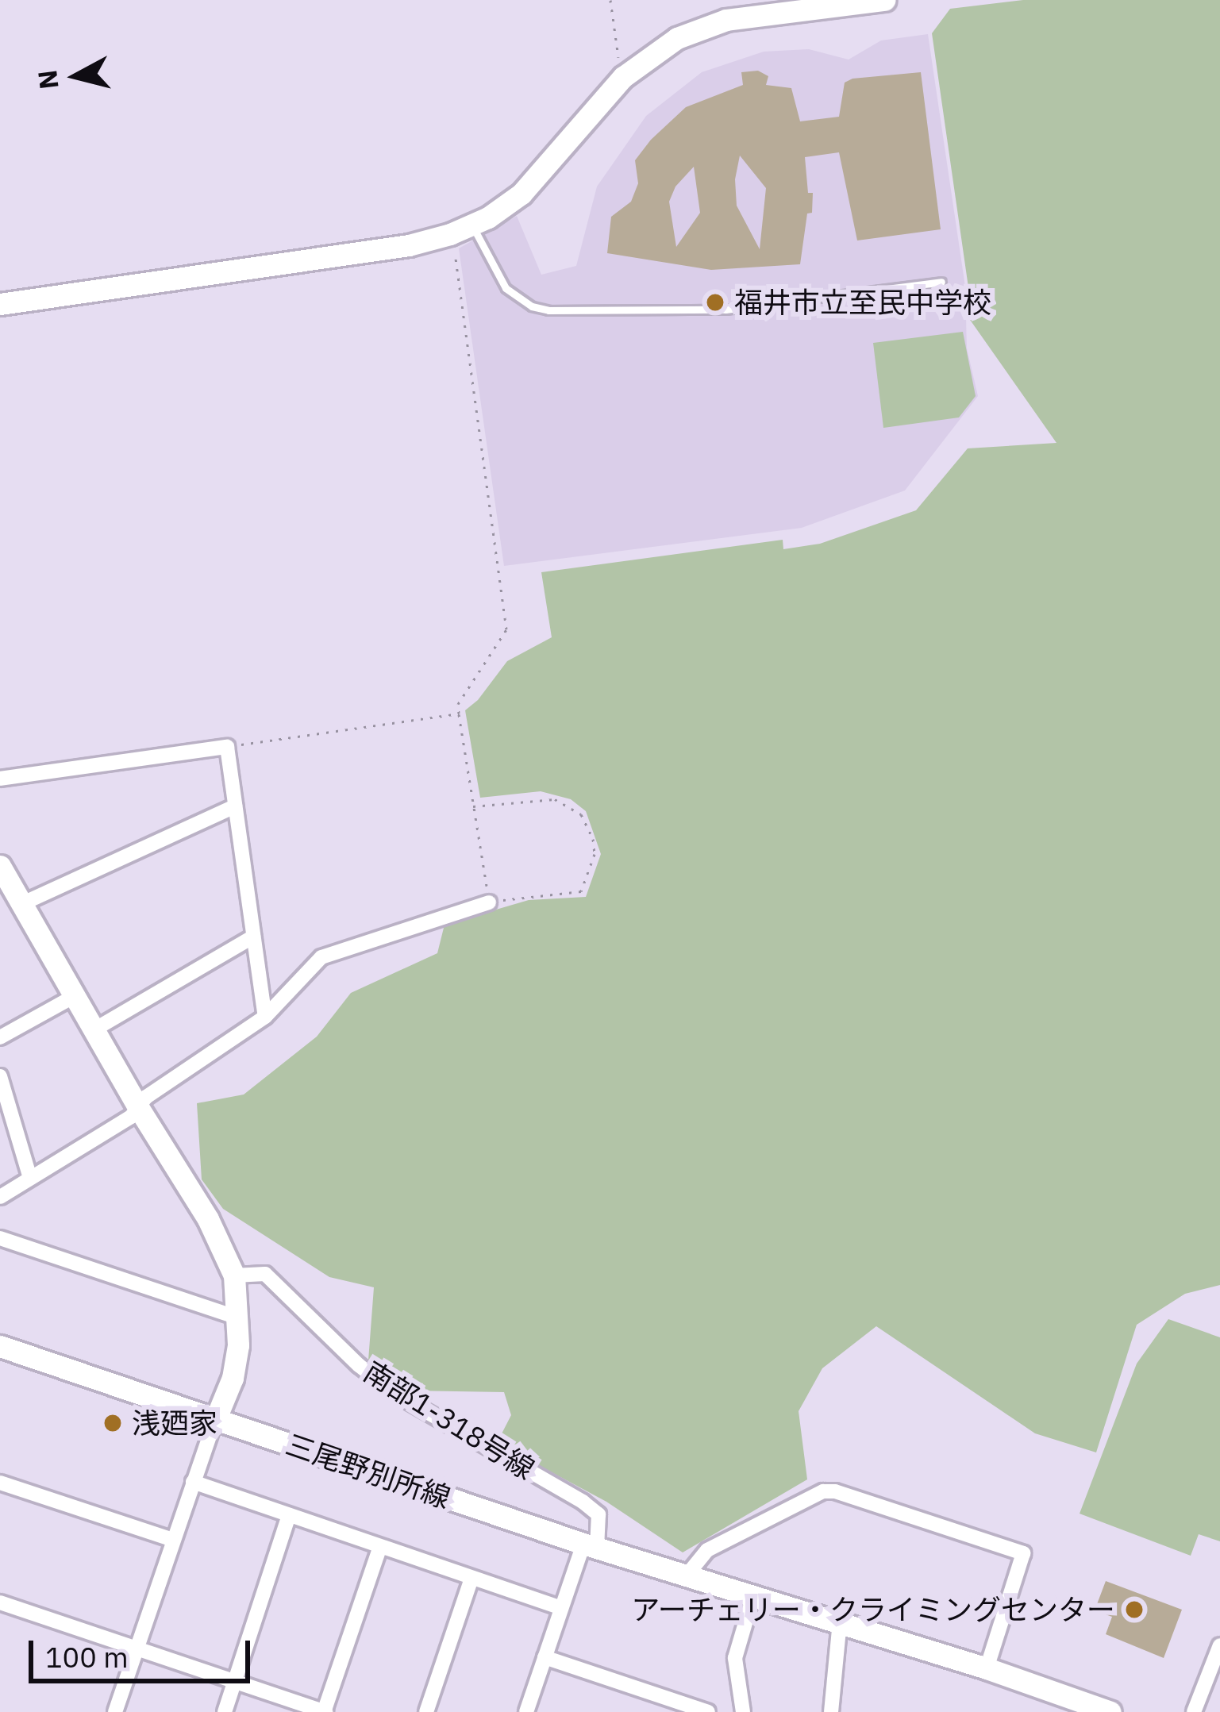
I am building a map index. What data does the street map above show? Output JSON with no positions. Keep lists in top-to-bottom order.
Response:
{
  "streets": {
    "main road": ["三尾野別所線"],
    "street": ["南部1-318号線"]
  },
  "crossings": [
    ["南部1-318号線", "三尾野別所線"]
  ],
  "places": ["福井市立至民中学校", "浅廼家", "アーチェリー・クライミングセンター"],
  "scale_bar": "100 m",
  "north": "left"
}
